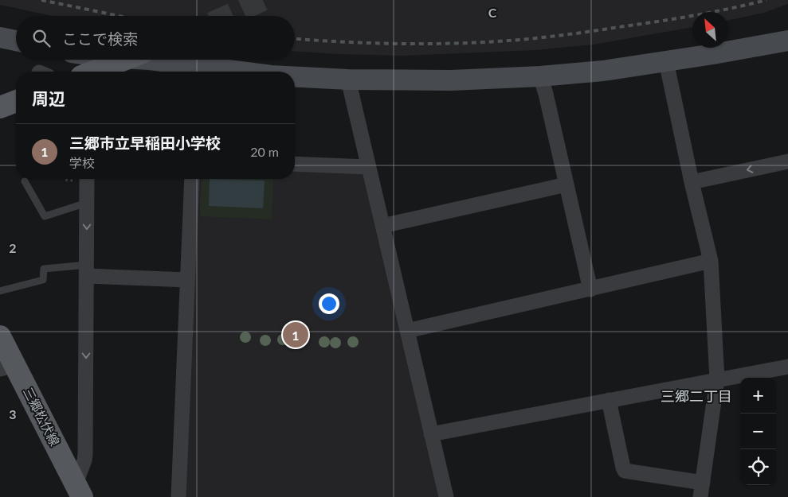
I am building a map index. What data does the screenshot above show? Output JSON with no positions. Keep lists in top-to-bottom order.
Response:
{
  "streets": {
    "main road": ["三郷松伏線"]
  },
  "districts": ["三郷二丁目"],
  "north": "top left",
  "page": {
    "search": "ここで検索",
    "heading": "周辺",
    "list": [
      {
        "mark": "1",
        "name": "三郷市立早稲田小学校",
        "note": "学校",
        "value": "20 m"
      }
    ],
    "pins": "1",
    "map_buttons": ["+", "−"]
  },
  "grid": {
    "columns": ["C"],
    "rows": ["2", "3"]
  }
}
